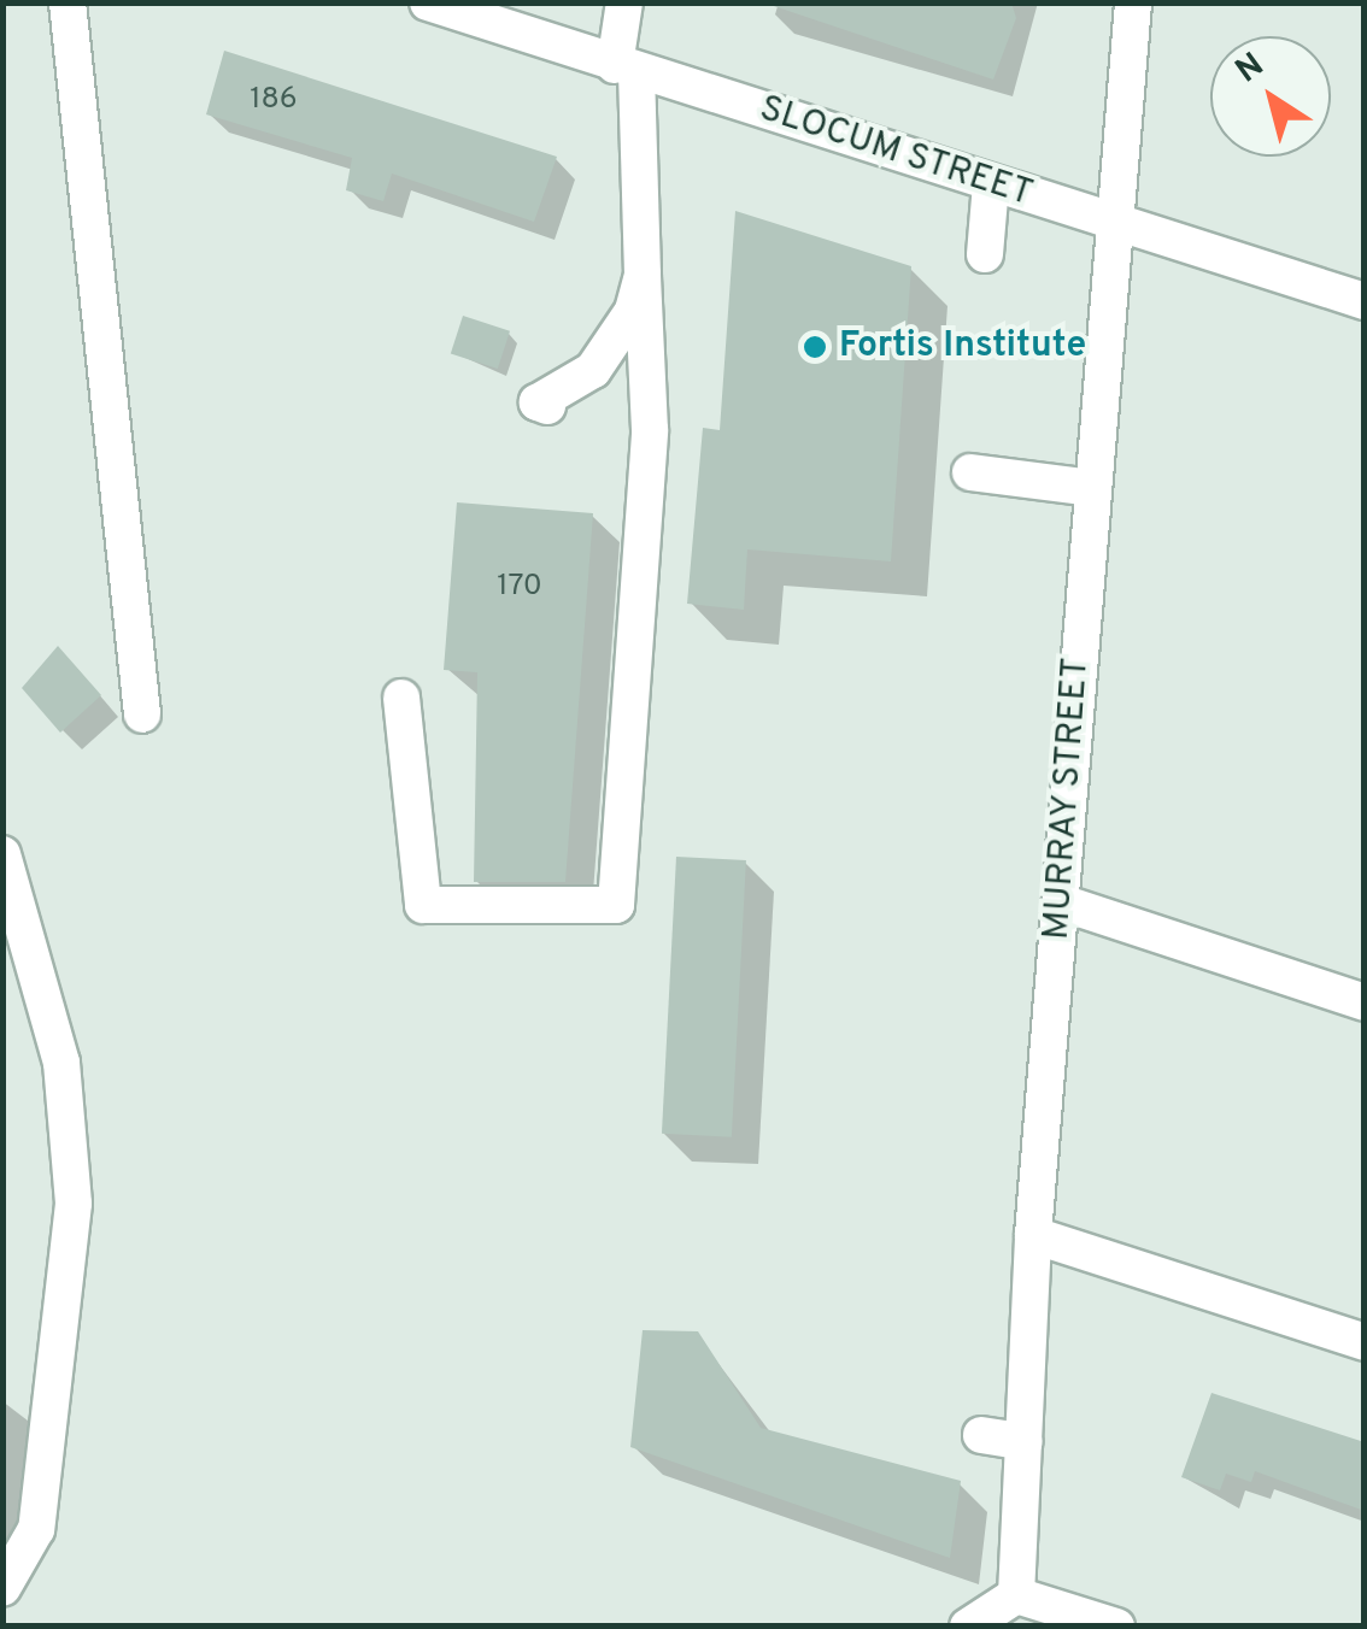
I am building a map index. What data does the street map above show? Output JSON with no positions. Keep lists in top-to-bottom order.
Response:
{
  "streets": {
    "street": ["SLOCUM STREET", "MURRAY STREET"]
  },
  "crossings": [
    ["SLOCUM STREET", "MURRAY STREET"]
  ],
  "places": ["Fortis Institute"],
  "house_numbers": ["186", "170"],
  "north": "top left"
}
